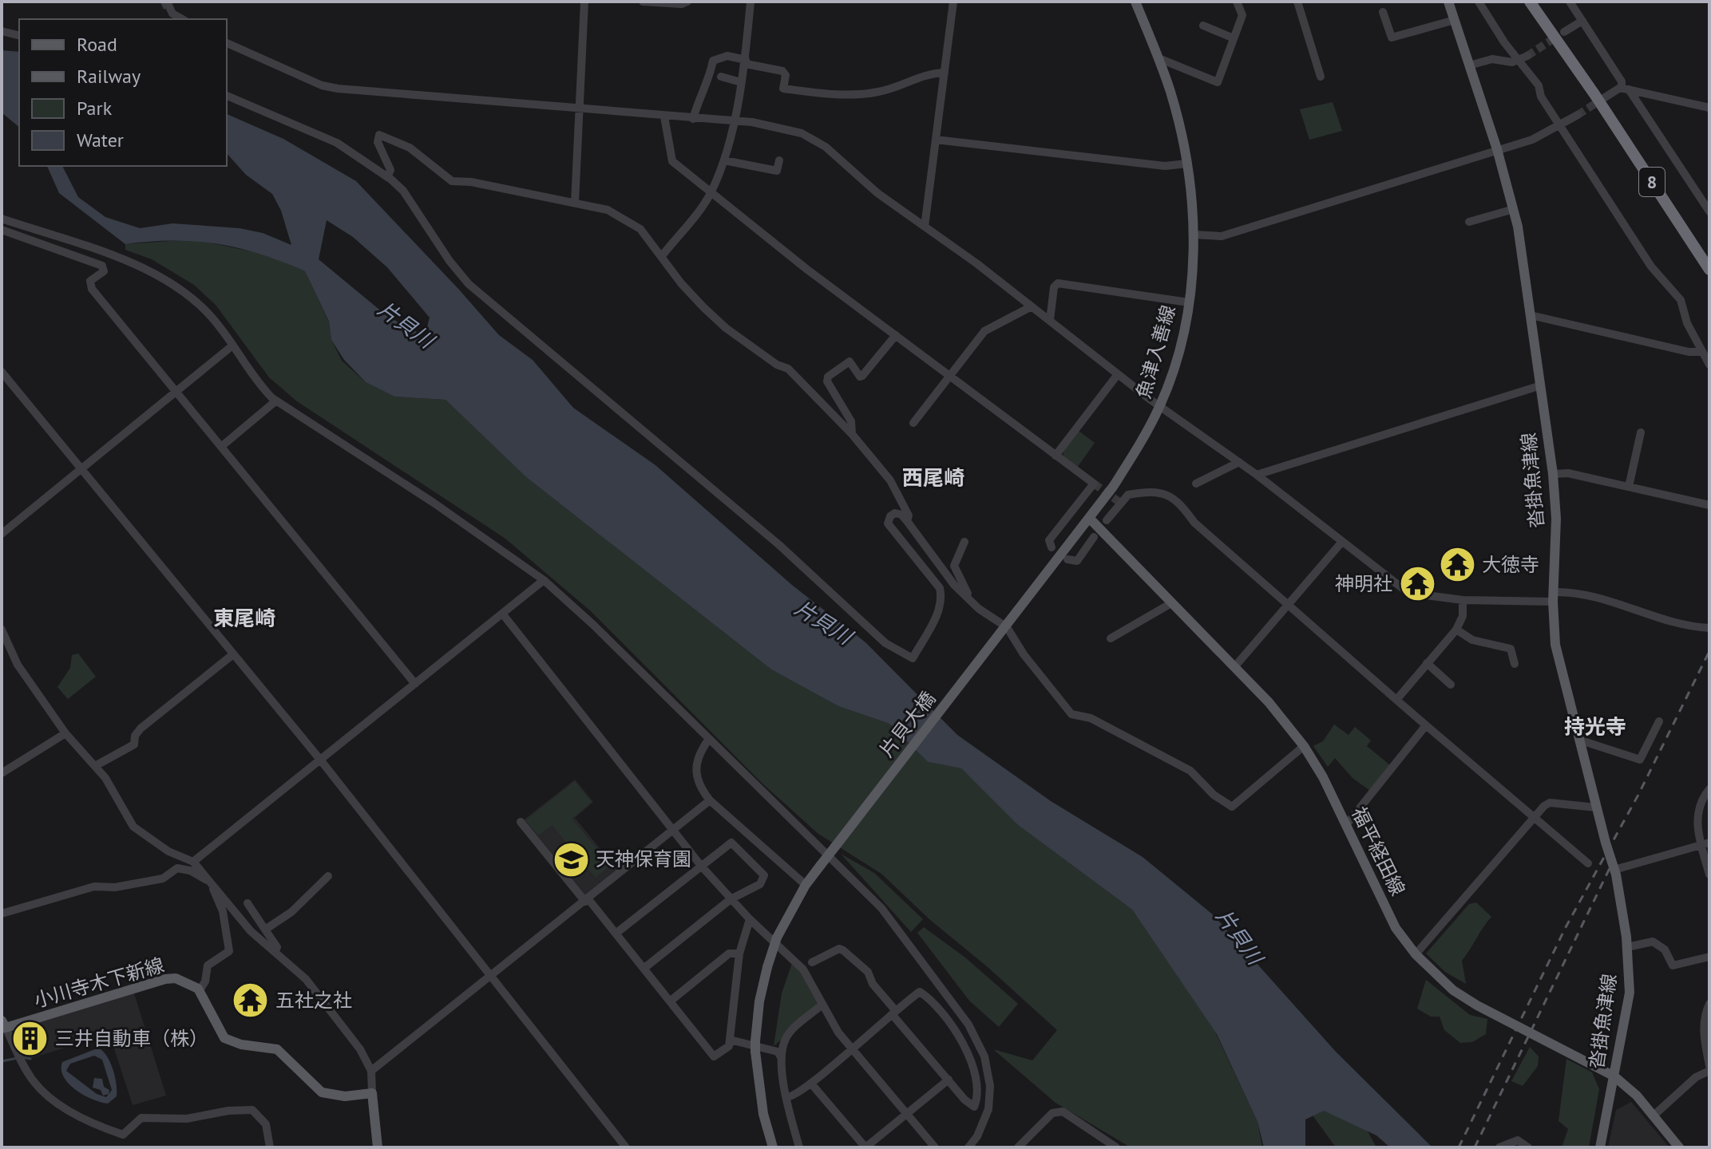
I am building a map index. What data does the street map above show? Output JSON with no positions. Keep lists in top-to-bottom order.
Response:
{
  "streets": {
    "highway": ["8"],
    "main road": [
      "魚津入善線",
      "沓掛魚津線",
      "片貝大橋",
      "福平経田線",
      "小川寺木下新線"
    ]
  },
  "crossings": [
    ["魚津入善線", "片貝大橋"],
    ["魚津入善線", "福平経田線"],
    ["沓掛魚津線", "福平経田線"]
  ],
  "districts": ["西尾崎", "東尾崎", "持光寺"],
  "water": ["片貝川"],
  "places": {
    "temple": ["大徳寺", "神明社", "五社之社"],
    "school or university": ["天神保育園"],
    "building": ["三井自動車（株）"]
  },
  "legend": [
    "Road",
    "Railway",
    "Park",
    "Water"
  ]
}
